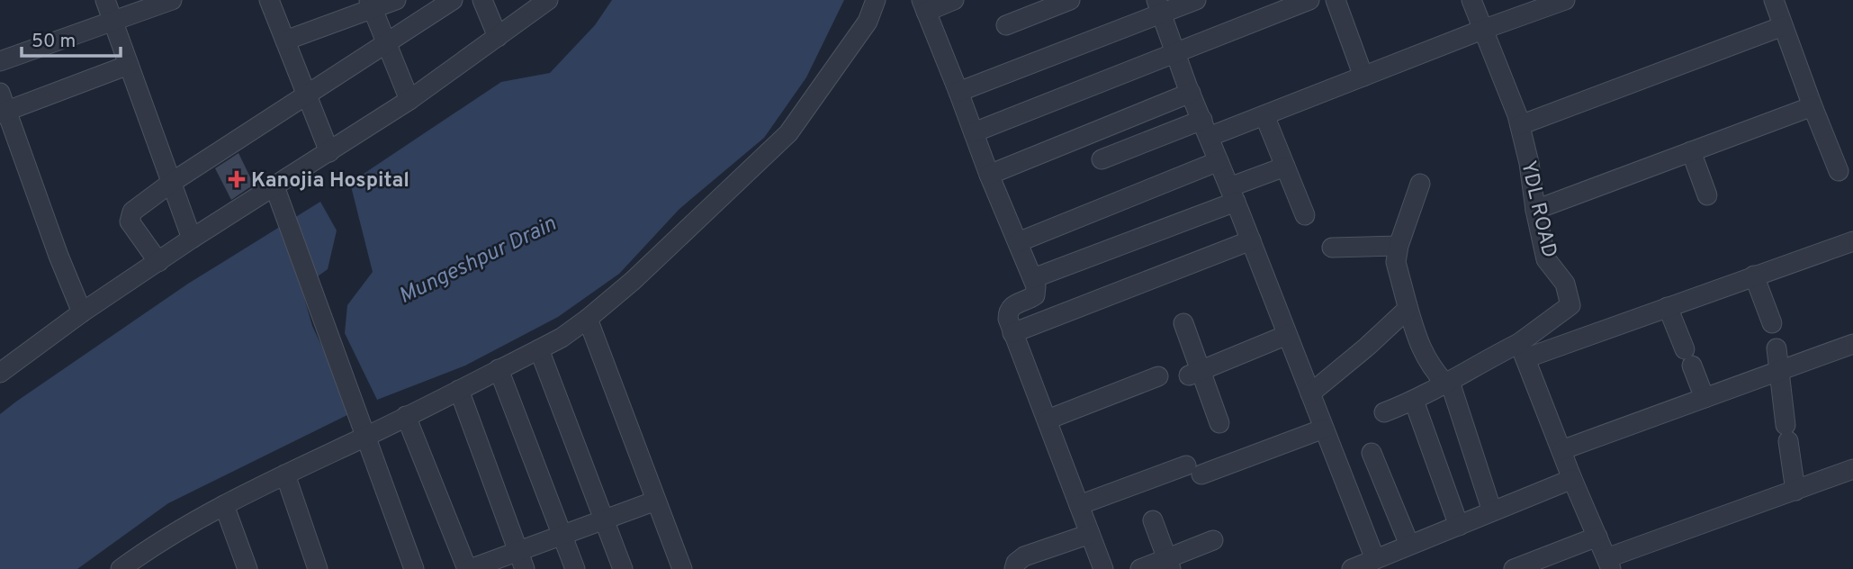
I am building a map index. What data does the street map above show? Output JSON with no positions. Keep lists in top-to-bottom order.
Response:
{
  "streets": {
    "street": ["YDL ROAD"]
  },
  "water": ["Mungeshpur Drain"],
  "places": {
    "health": ["Kanojia Hospital"]
  },
  "scale_bar": "50 m"
}
